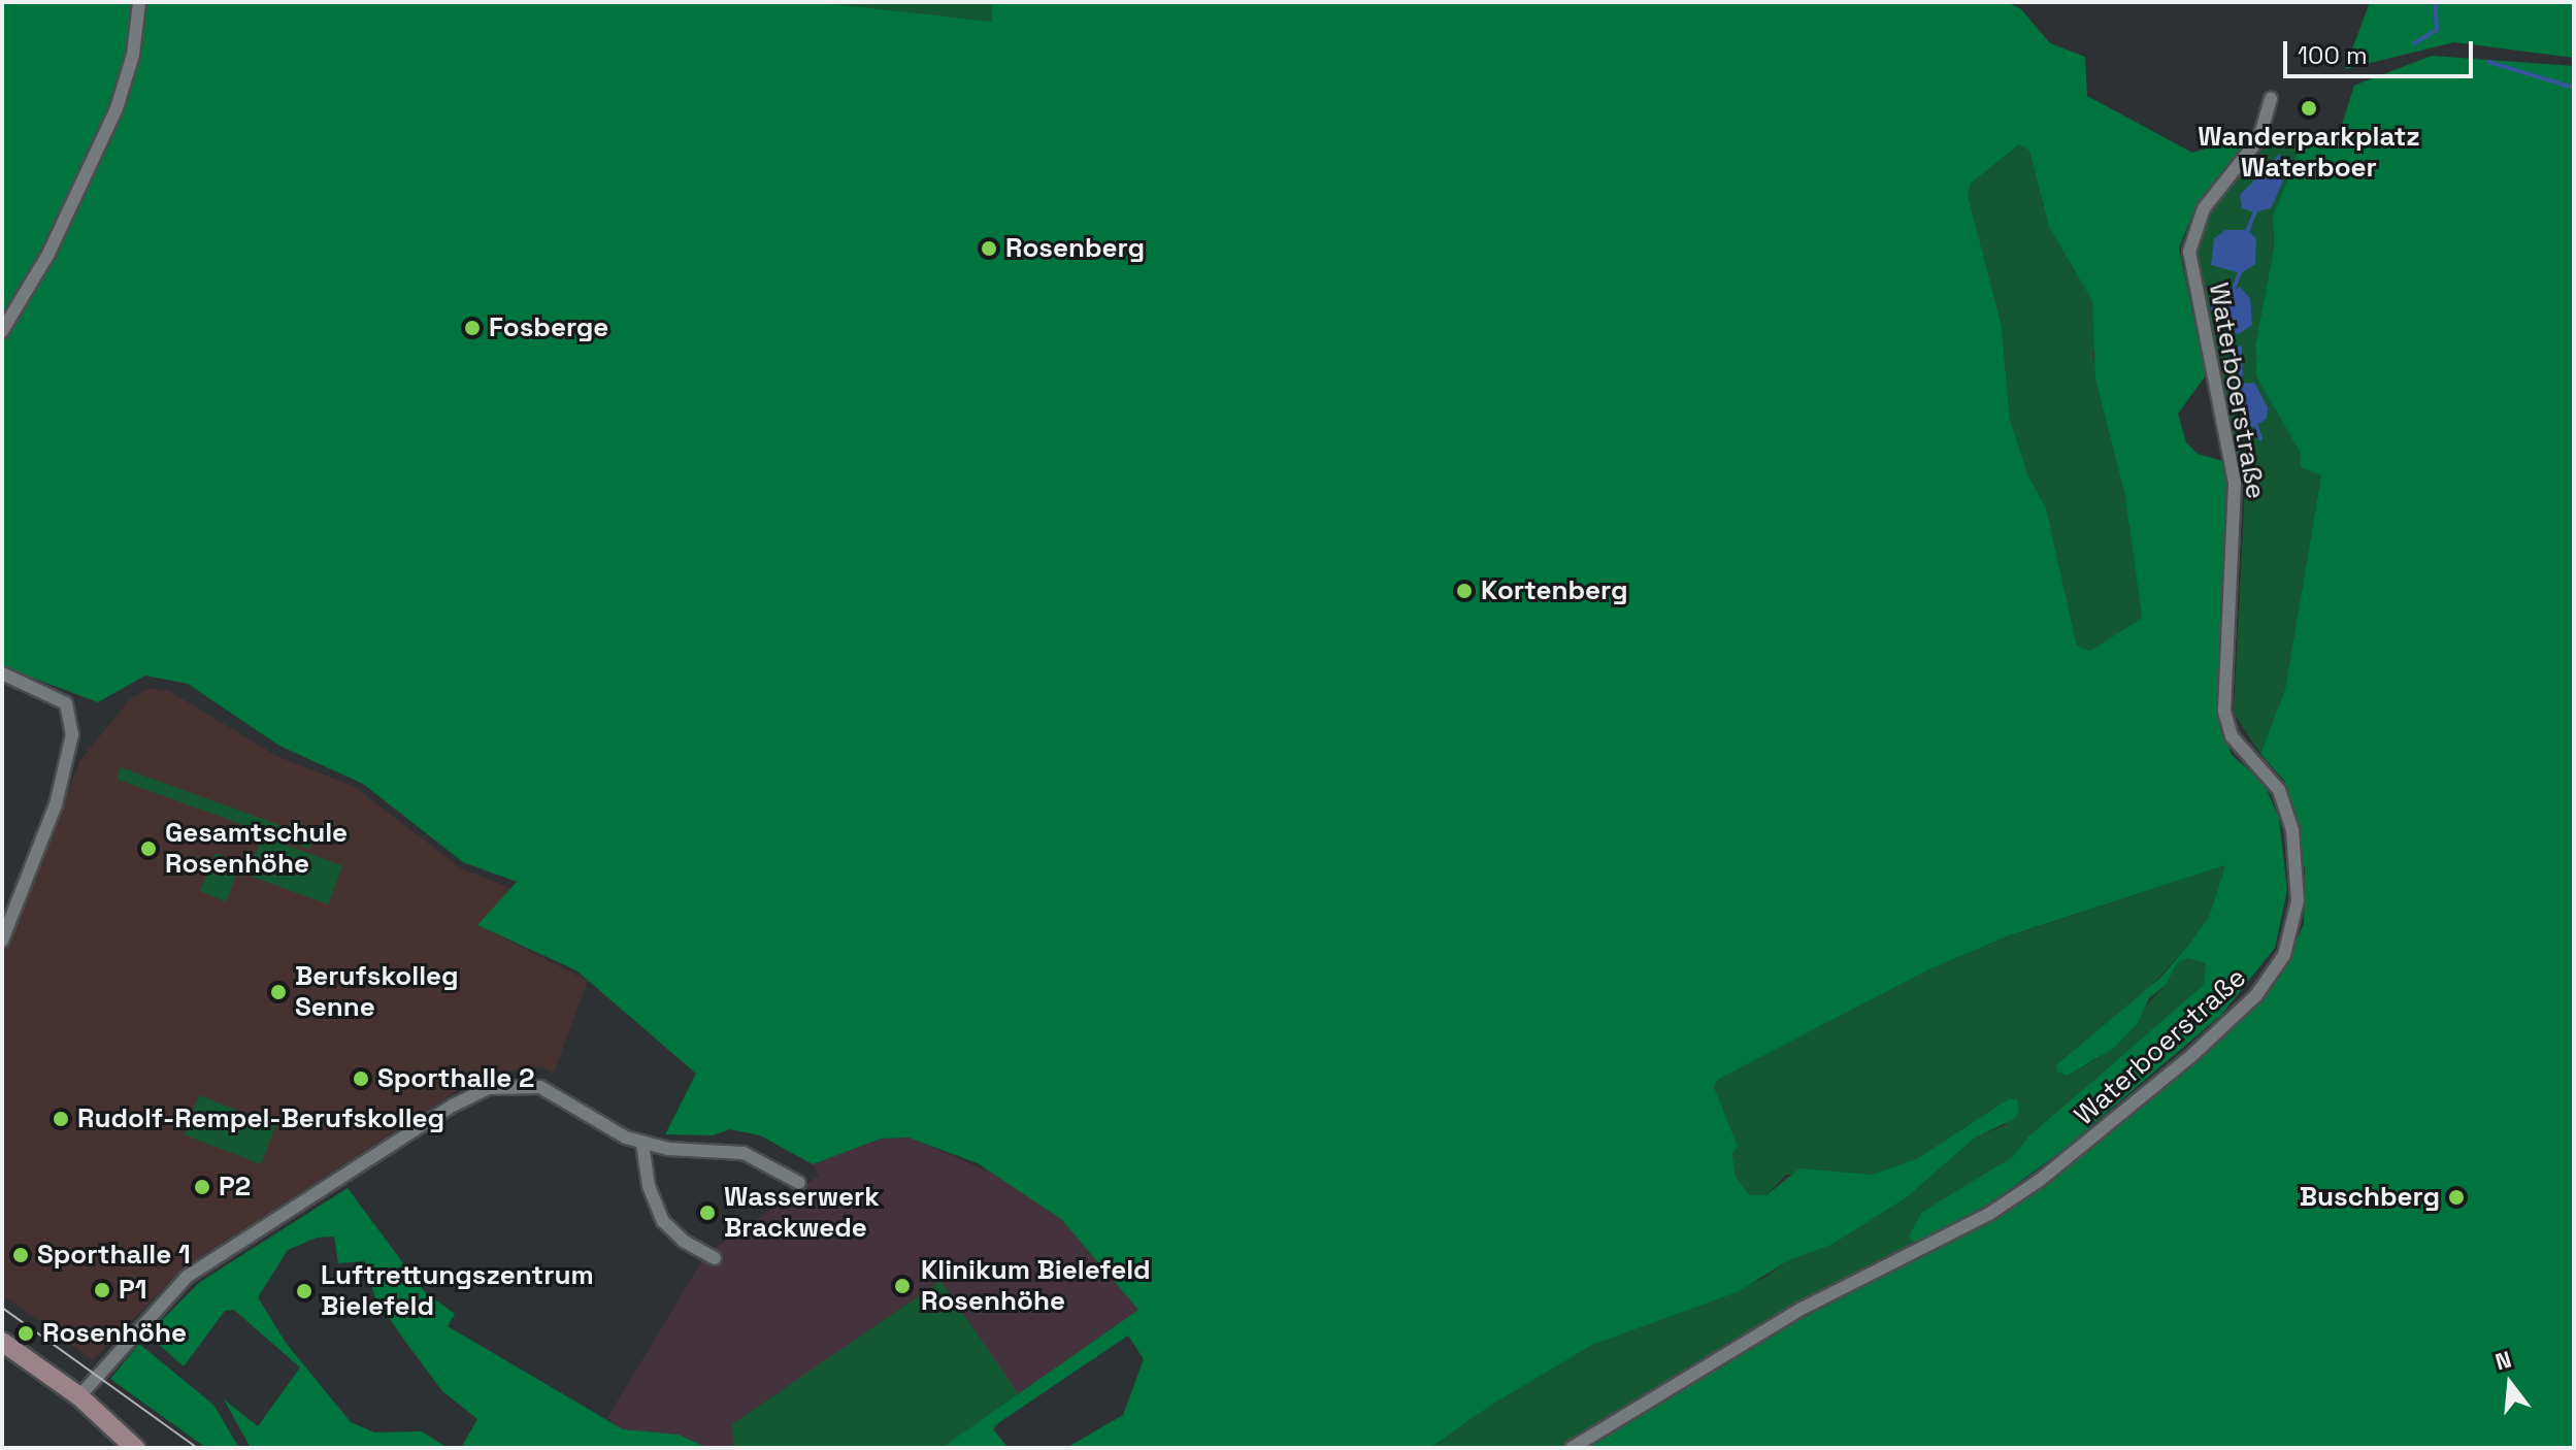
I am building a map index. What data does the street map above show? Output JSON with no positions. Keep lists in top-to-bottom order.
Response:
{
  "streets": {
    "street": ["Waterboerstraße"]
  },
  "places": [
    "Wanderparkplatz Waterboer",
    "Rosenberg",
    "Fosberge",
    "Kortenberg",
    "Gesamtschule Rosenhöhe",
    "Berufskolleg Senne",
    "Sporthalle 2",
    "Rudolf-Rempel-Berufskolleg",
    "P2",
    "Buschberg",
    "Wasserwerk Brackwede",
    "Sporthalle 1",
    "Klinikum Bielefeld Rosenhöhe",
    "P1",
    "Luftrettungszentrum Bielefeld",
    "Rosenhöhe"
  ],
  "scale_bar": "100 m",
  "north": "top"
}
